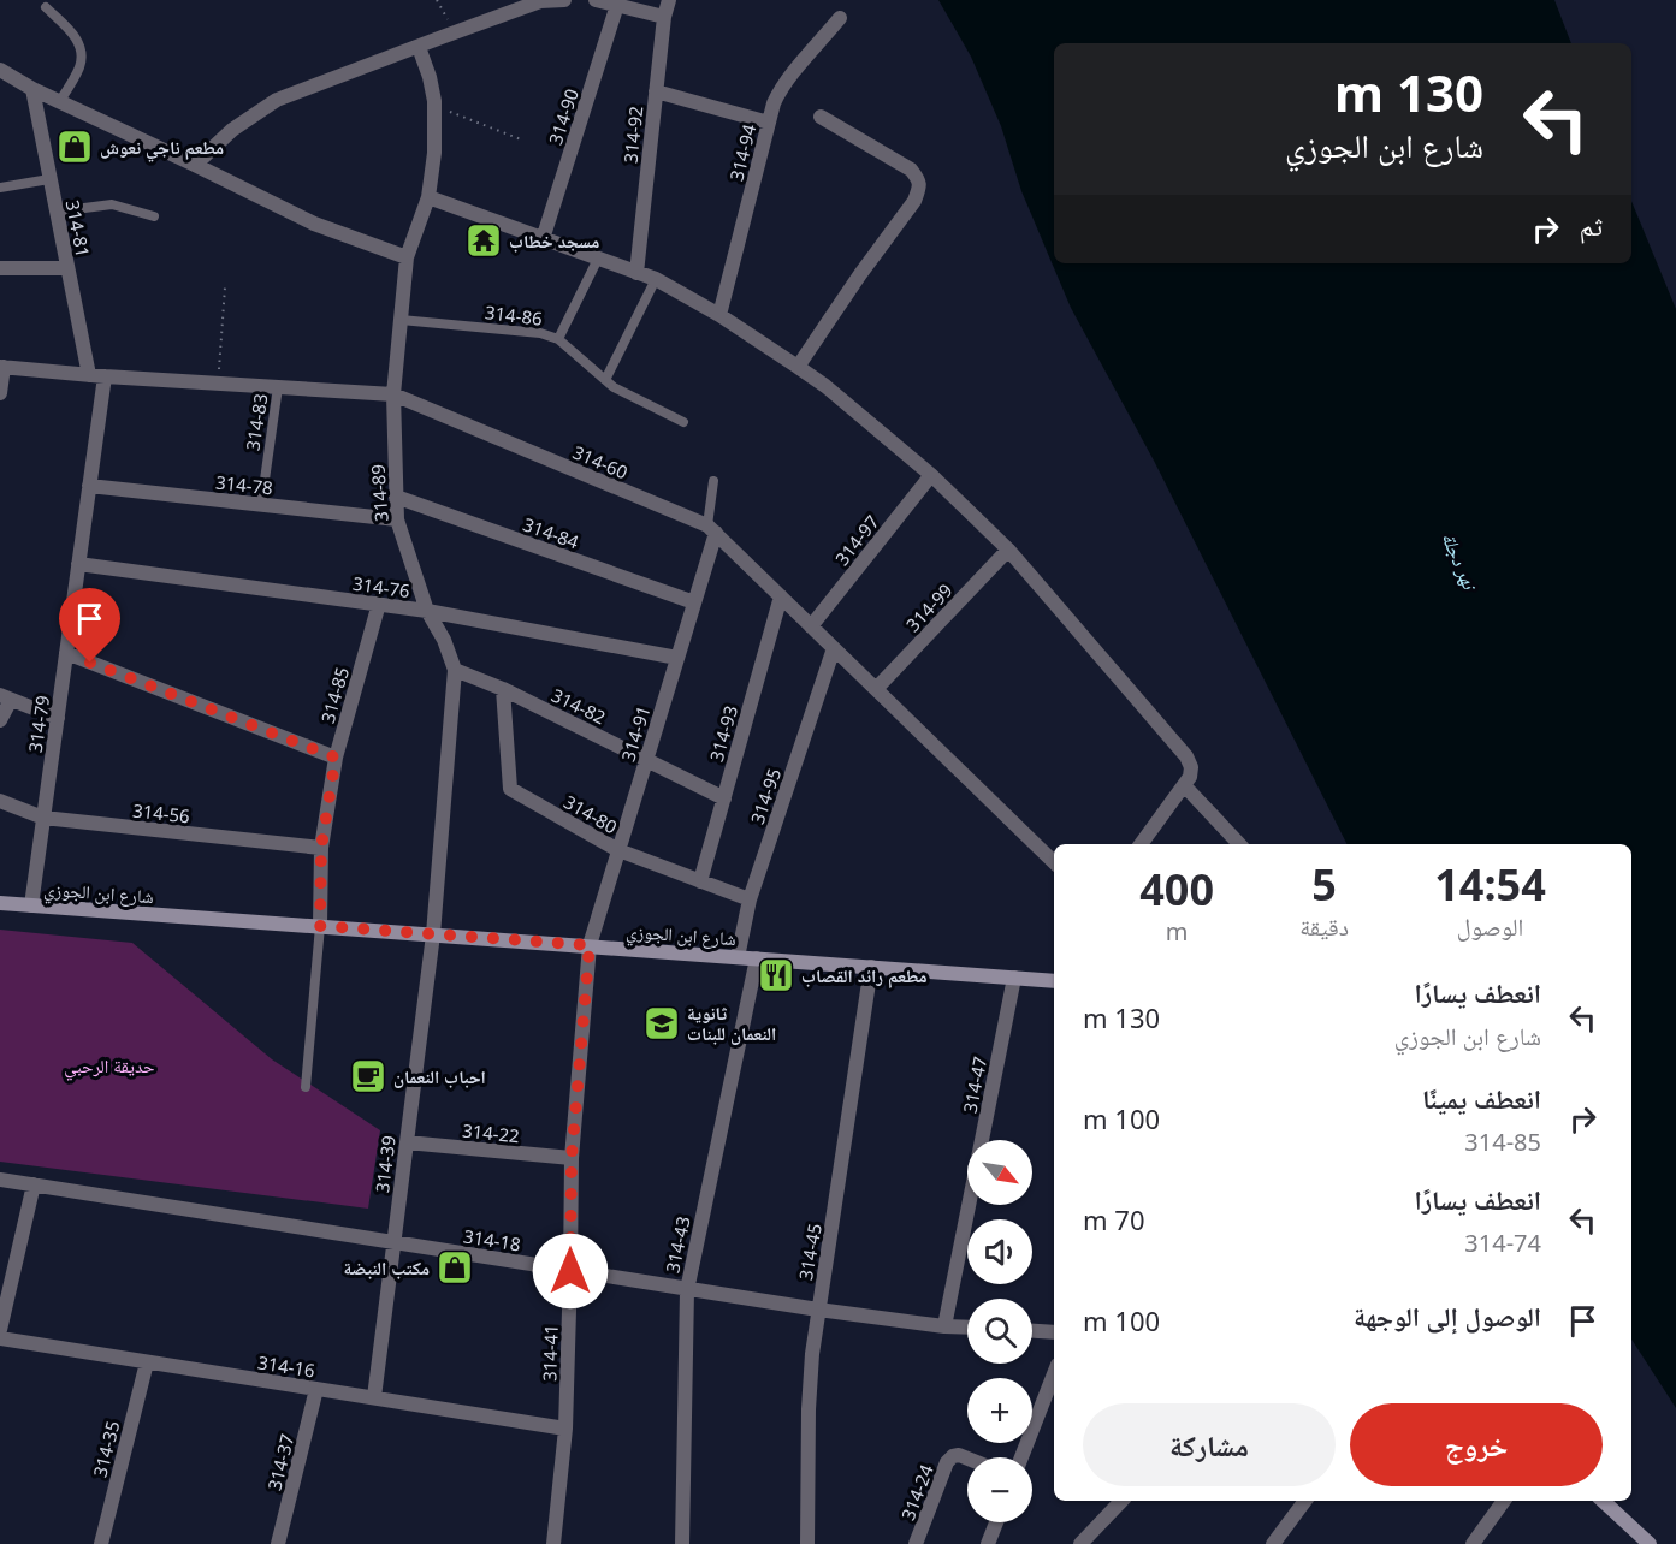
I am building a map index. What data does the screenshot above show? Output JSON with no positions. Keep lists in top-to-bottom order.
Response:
{
  "streets": {
    "street": [
      "314-90",
      "314-92",
      "314-94",
      "314-81",
      "314-60",
      "314-78",
      "314-89",
      "314-84",
      "314-97",
      "314-76",
      "314-99",
      "314-85",
      "314-82",
      "314-79",
      "314-91",
      "314-93",
      "314-95",
      "314-56",
      "314-80",
      "شارع ابن الجوزي",
      "314-47",
      "314-22",
      "314-39",
      "314-18",
      "314-43",
      "314-45",
      "314-41",
      "314-16",
      "314-35",
      "314-37",
      "314-24"
    ],
    "lane": ["314-86", "314-83"]
  },
  "crossings": [
    ["314-81", "314-60"],
    ["314-81", "314-79"],
    ["314-86", "314-89"],
    ["314-83", "314-60"],
    ["314-83", "314-78"],
    ["314-60", "314-89"],
    ["314-60", "314-97"],
    ["314-60", "314-99"],
    ["314-60", "314-79"],
    ["314-60", "314-91"],
    ["314-60", "314-93"],
    ["314-60", "314-95"],
    ["314-78", "314-89"],
    ["314-78", "314-79"],
    ["314-89", "314-84"],
    ["314-89", "314-76"],
    ["314-89", "314-82"],
    ["314-89", "شارع ابن الجوزي"],
    ["314-89", "314-39"],
    ["314-84", "314-91"],
    ["314-76", "314-85"],
    ["314-76", "314-79"],
    ["314-76", "314-91"],
    ["314-85", "314-56"],
    ["314-85", "شارع ابن الجوزي"],
    ["314-82", "314-91"],
    ["314-82", "314-93"],
    ["314-82", "314-80"],
    ["314-79", "314-56"],
    ["314-79", "شارع ابن الجوزي"],
    ["314-91", "314-80"],
    ["314-91", "شارع ابن الجوزي"],
    ["314-91", "314-41"],
    ["314-93", "314-80"],
    ["314-95", "314-80"],
    ["314-95", "شارع ابن الجوزي"],
    ["شارع ابن الجوزي", "314-47"],
    ["شارع ابن الجوزي", "314-39"],
    ["شارع ابن الجوزي", "314-43"],
    ["شارع ابن الجوزي", "314-45"],
    ["شارع ابن الجوزي", "314-41"],
    ["314-47", "314-18"],
    ["314-22", "314-39"],
    ["314-22", "314-41"],
    ["314-39", "314-18"],
    ["314-39", "314-16"],
    ["314-18", "314-43"],
    ["314-18", "314-45"],
    ["314-18", "314-41"],
    ["314-41", "314-16"],
    ["314-16", "314-35"],
    ["314-16", "314-37"]
  ],
  "water": ["نهر دجلة"],
  "parks": ["حديقة الرحبي"],
  "places": {
    "shop": ["مطعم ناجي نعوش", "مكتب النبضة"],
    "temple": ["مسجد خطاب"],
    "restaurant": ["مطعم رائد القصاب"],
    "school or university": ["ثانوية النعمان للبنات"],
    "cafe": ["احباب النعمان"]
  },
  "north": "bottom right",
  "page": {
    "turn": ["130 m", "شارع ابن الجوزي"],
    "then": "ثم",
    "eta": [
      "14:54",
      "الوصول",
      "5",
      "دقيقة",
      "400",
      "m"
    ],
    "list": [
      {
        "name": "انعطف يسارًا",
        "note": "شارع ابن الجوزي",
        "value": "130 m"
      },
      {
        "name": "انعطف يمينًا",
        "note": "314-85",
        "value": "100 m"
      },
      {
        "name": "انعطف يسارًا",
        "note": "314-74",
        "value": "70 m"
      },
      {
        "name": "الوصول إلى الوجهة",
        "value": "100 m"
      }
    ],
    "map_buttons": ["+", "−"],
    "buttons": ["خروج", "مشاركة"]
  }
}
